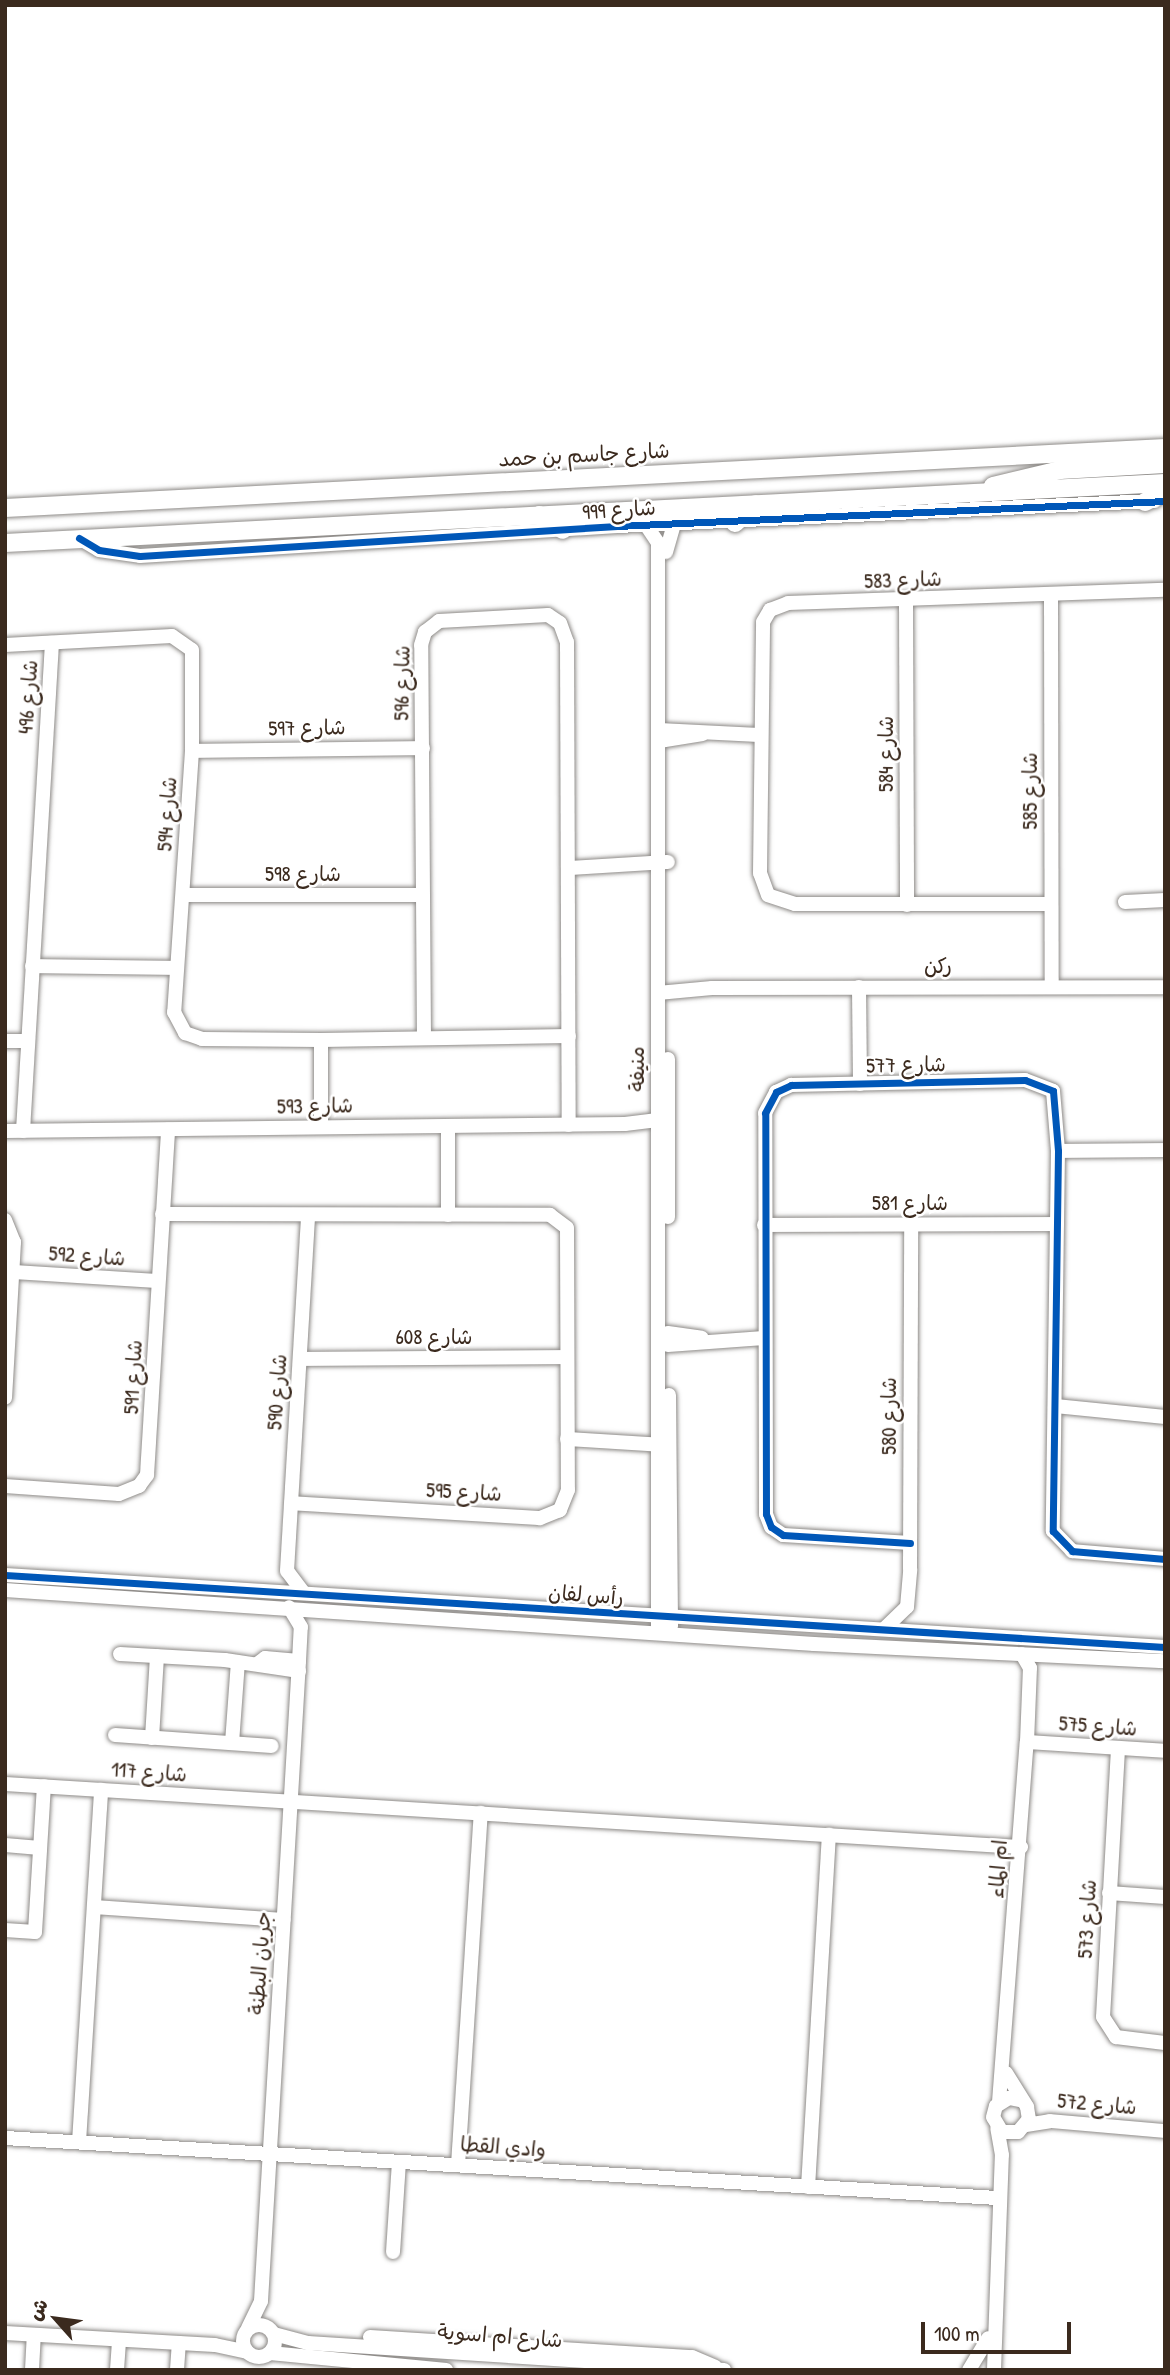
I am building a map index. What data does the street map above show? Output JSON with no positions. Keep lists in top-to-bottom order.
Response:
{
  "streets": {
    "main road": ["شارع جاسم بن حمد"],
    "street": [
      "شارع 999",
      "شارع 583",
      "شارع 596",
      "شارع 496",
      "شارع 597",
      "شارع 584",
      "شارع 585",
      "شارع 594",
      "شارع 598",
      "ركن",
      "شارع 577",
      "منيفة",
      "شارع 593",
      "شارع 581",
      "شارع 592",
      "شارع 608",
      "شارع 591",
      "شارع 590",
      "شارع 580",
      "شارع 595",
      "رأس لفان",
      "شارع 575",
      "شارع 117",
      "ام الماء",
      "شارع 573",
      "جريان البطنة",
      "شارع 572",
      "وادي القطا",
      "شارع ام اسوية"
    ]
  },
  "crossings": [
    ["شارع 999", "منيفة"],
    ["شارع 583", "شارع 584"],
    ["شارع 583", "شارع 585"],
    ["شارع 596", "شارع 597"],
    ["شارع 596", "شارع 594"],
    ["شارع 596", "شارع 598"],
    ["شارع 596", "شارع 593"],
    ["شارع 496", "شارع 594"],
    ["شارع 496", "شارع 593"],
    ["شارع 597", "شارع 594"],
    ["شارع 585", "ركن"],
    ["شارع 594", "شارع 598"],
    ["ركن", "شارع 577"],
    ["ركن", "منيفة"],
    ["شارع 577", "شارع 581"],
    ["شارع 577", "شارع 580"],
    ["منيفة", "شارع 593"],
    ["منيفة", "رأس لفان"],
    ["شارع 593", "شارع 591"],
    ["شارع 581", "شارع 580"],
    ["شارع 592", "شارع 591"],
    ["شارع 608", "شارع 590"],
    ["شارع 608", "شارع 595"],
    ["شارع 591", "شارع 595"],
    ["شارع 590", "شارع 595"],
    ["رأس لفان", "ام الماء"],
    ["شارع 575", "ام الماء"],
    ["شارع 575", "شارع 573"],
    ["شارع 117", "ام الماء"],
    ["شارع 117", "جريان البطنة"],
    ["جريان البطنة", "وادي القطا"],
    ["جريان البطنة", "شارع ام اسوية"]
  ],
  "scale_bar": "100 m",
  "north": "top left"
}
